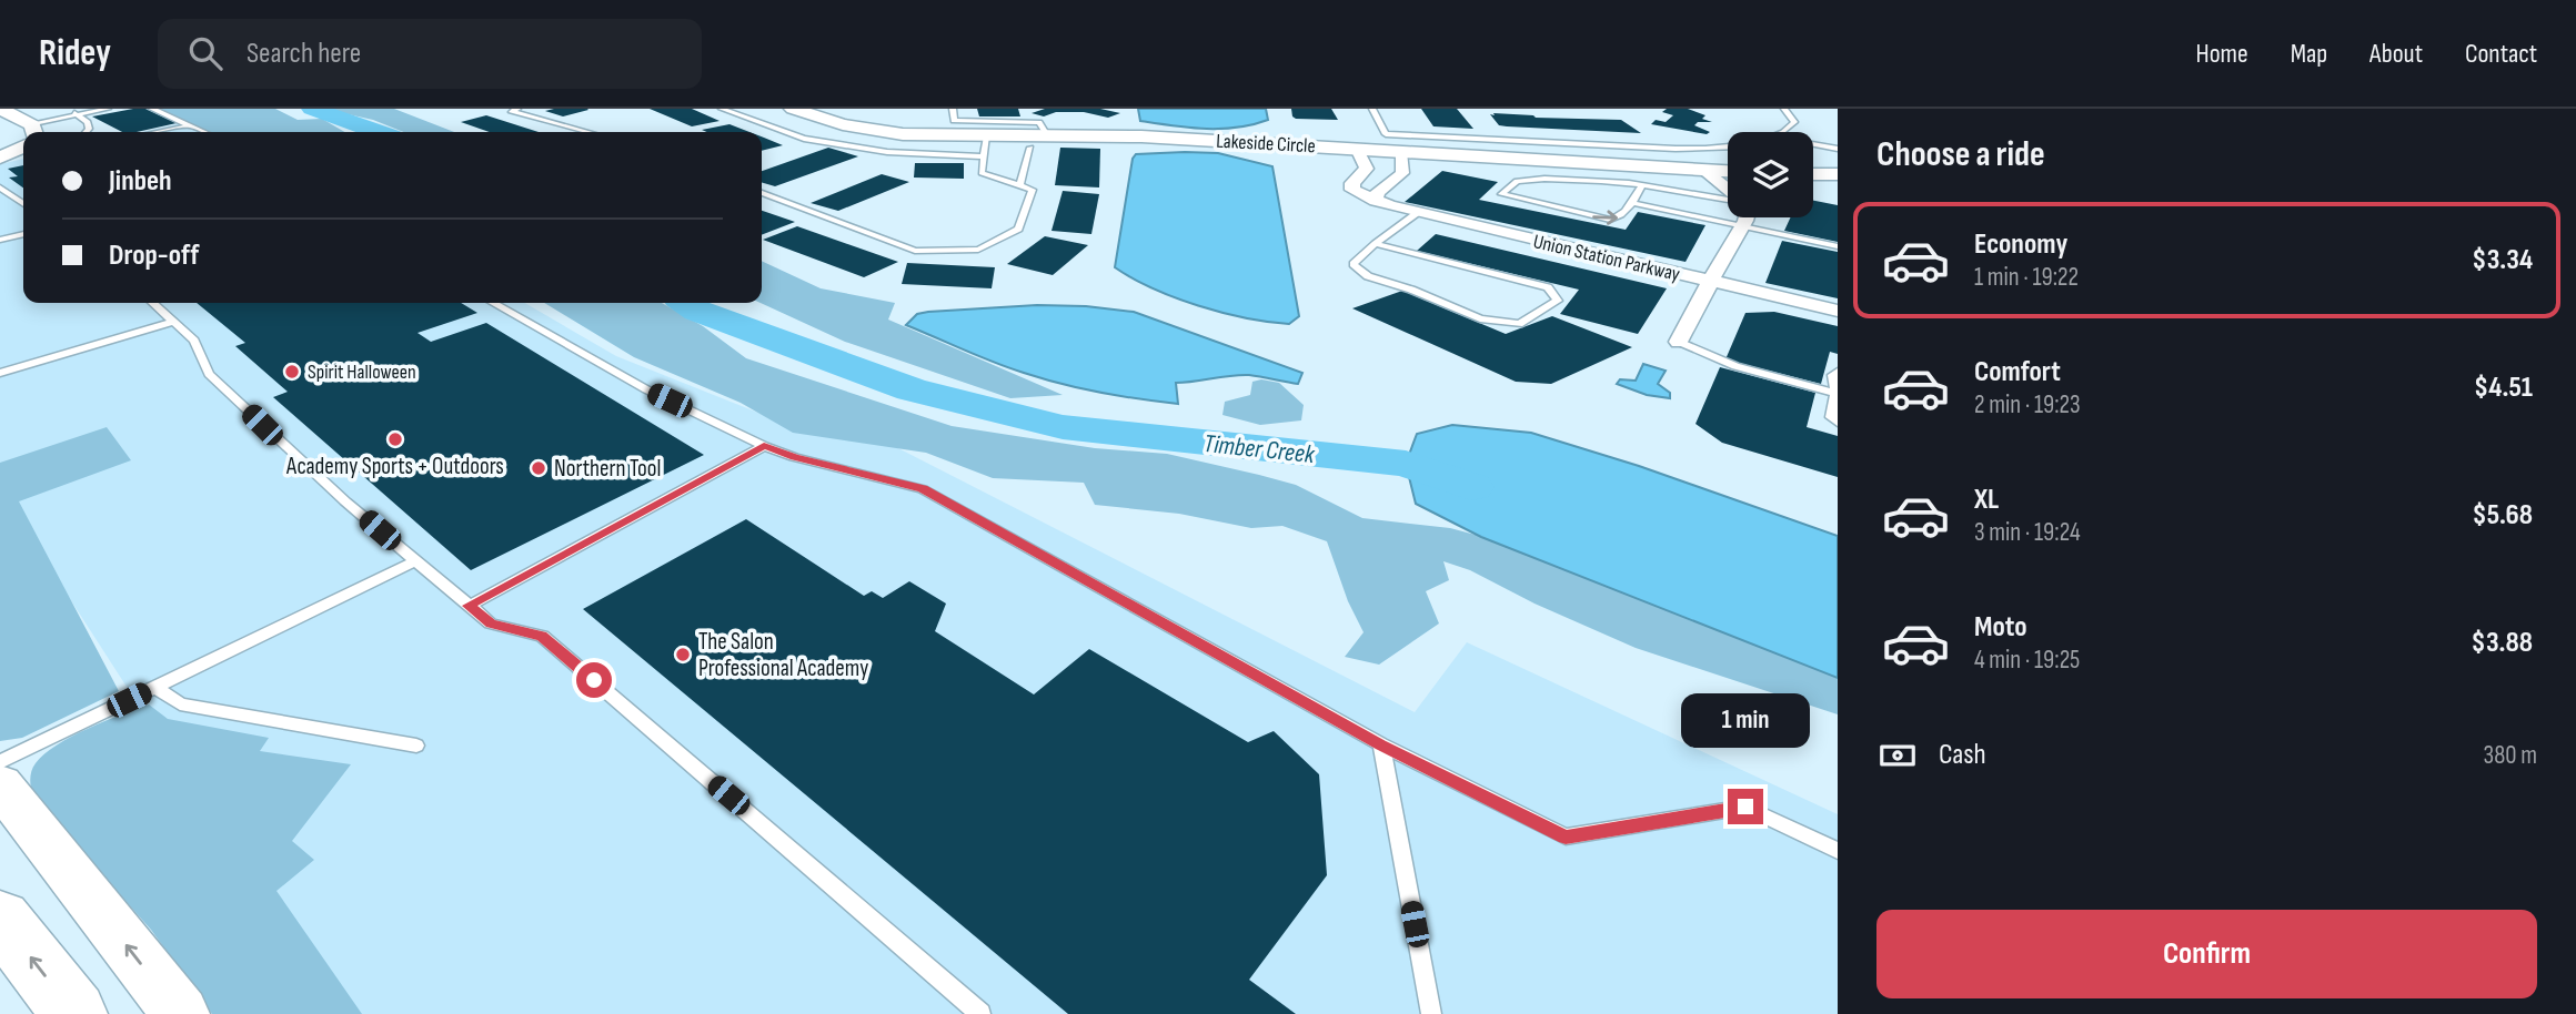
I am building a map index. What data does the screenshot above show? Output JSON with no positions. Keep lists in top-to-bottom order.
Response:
{
  "streets": {
    "street": ["Lakeside Circle", "Union Station Parkway"]
  },
  "crossings": [
    ["Lakeside Circle", "Union Station Parkway"]
  ],
  "water": ["Timber Creek"],
  "places": [
    "Spirit Halloween",
    "Academy Sports + Outdoors",
    "Northern Tool",
    "The Salon Professional Academy"
  ],
  "page": {
    "header": "Ridey",
    "search": "Search here",
    "nav": [
      "Home",
      "Map",
      "About",
      "Contact"
    ],
    "heading": "Choose a ride",
    "banner": ["Jinbeh", "Drop-off"],
    "list": [
      {
        "name": "Economy",
        "note": "1 min · 19:22",
        "value": "$3.34"
      },
      {
        "name": "Comfort",
        "note": "2 min · 19:23",
        "value": "$4.51"
      },
      {
        "name": "XL",
        "note": "3 min · 19:24",
        "value": "$5.68"
      },
      {
        "name": "Moto",
        "note": "4 min · 19:25",
        "value": "$3.88"
      }
    ],
    "bubble": "1 min",
    "pay": ["Cash", "380 m"],
    "buttons": "Confirm"
  }
}
